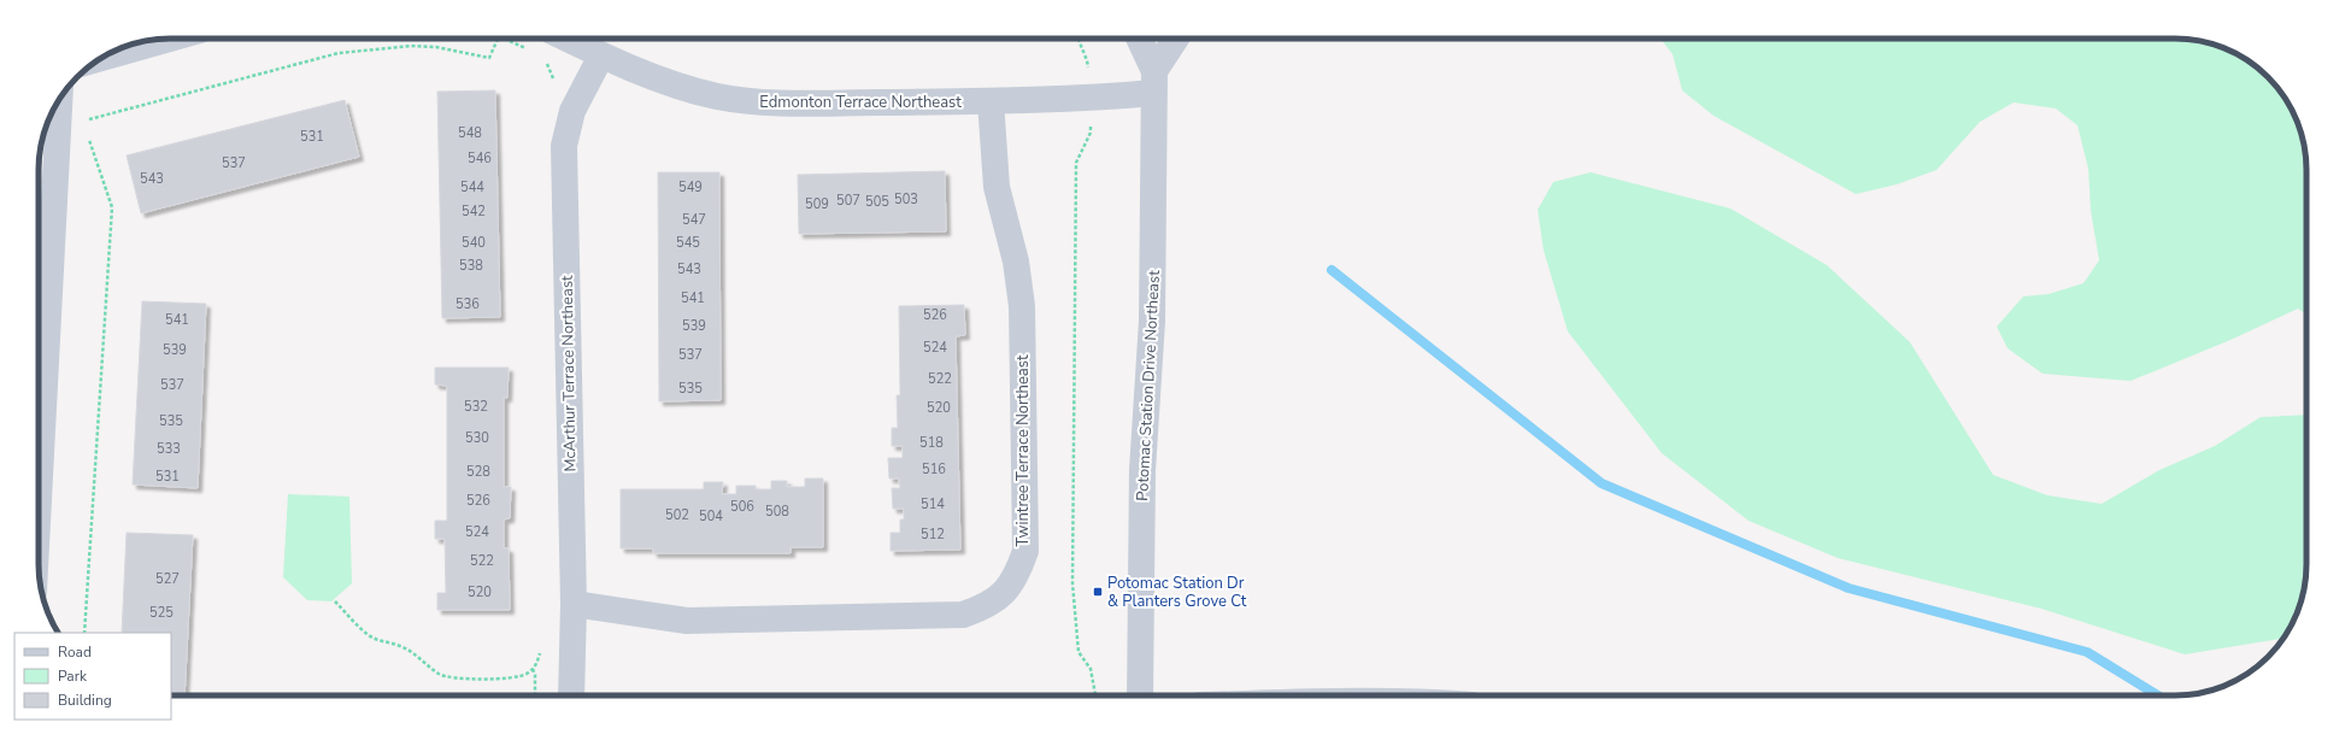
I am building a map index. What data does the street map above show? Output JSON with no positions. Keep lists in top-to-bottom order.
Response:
{
  "streets": {
    "street": [
      "Edmonton Terrace Northeast",
      "McArthur Terrace Northeast",
      "Potomac Station Drive Northeast",
      "Twintree Terrace Northeast"
    ]
  },
  "crossings": [
    ["Edmonton Terrace Northeast", "McArthur Terrace Northeast"],
    ["Edmonton Terrace Northeast", "Potomac Station Drive Northeast"],
    ["Edmonton Terrace Northeast", "Twintree Terrace Northeast"],
    ["McArthur Terrace Northeast", "Twintree Terrace Northeast"]
  ],
  "places": {
    "transit": ["Potomac Station Dr & Planters Grove Ct"]
  },
  "house_numbers": [
    "548",
    "531",
    "546",
    "537",
    "543",
    "544",
    "549",
    "503",
    "507",
    "505",
    "509",
    "542",
    "547",
    "540",
    "545",
    "538",
    "543",
    "541",
    "536",
    "526",
    "541",
    "539",
    "524",
    "539",
    "537",
    "522",
    "537",
    "535",
    "532",
    "520",
    "535",
    "530",
    "518",
    "533",
    "516",
    "528",
    "531",
    "526",
    "514",
    "506",
    "508",
    "502",
    "504",
    "524",
    "512",
    "522",
    "527",
    "520",
    "525"
  ],
  "legend": ["Road", "Park", "Building"]
}
